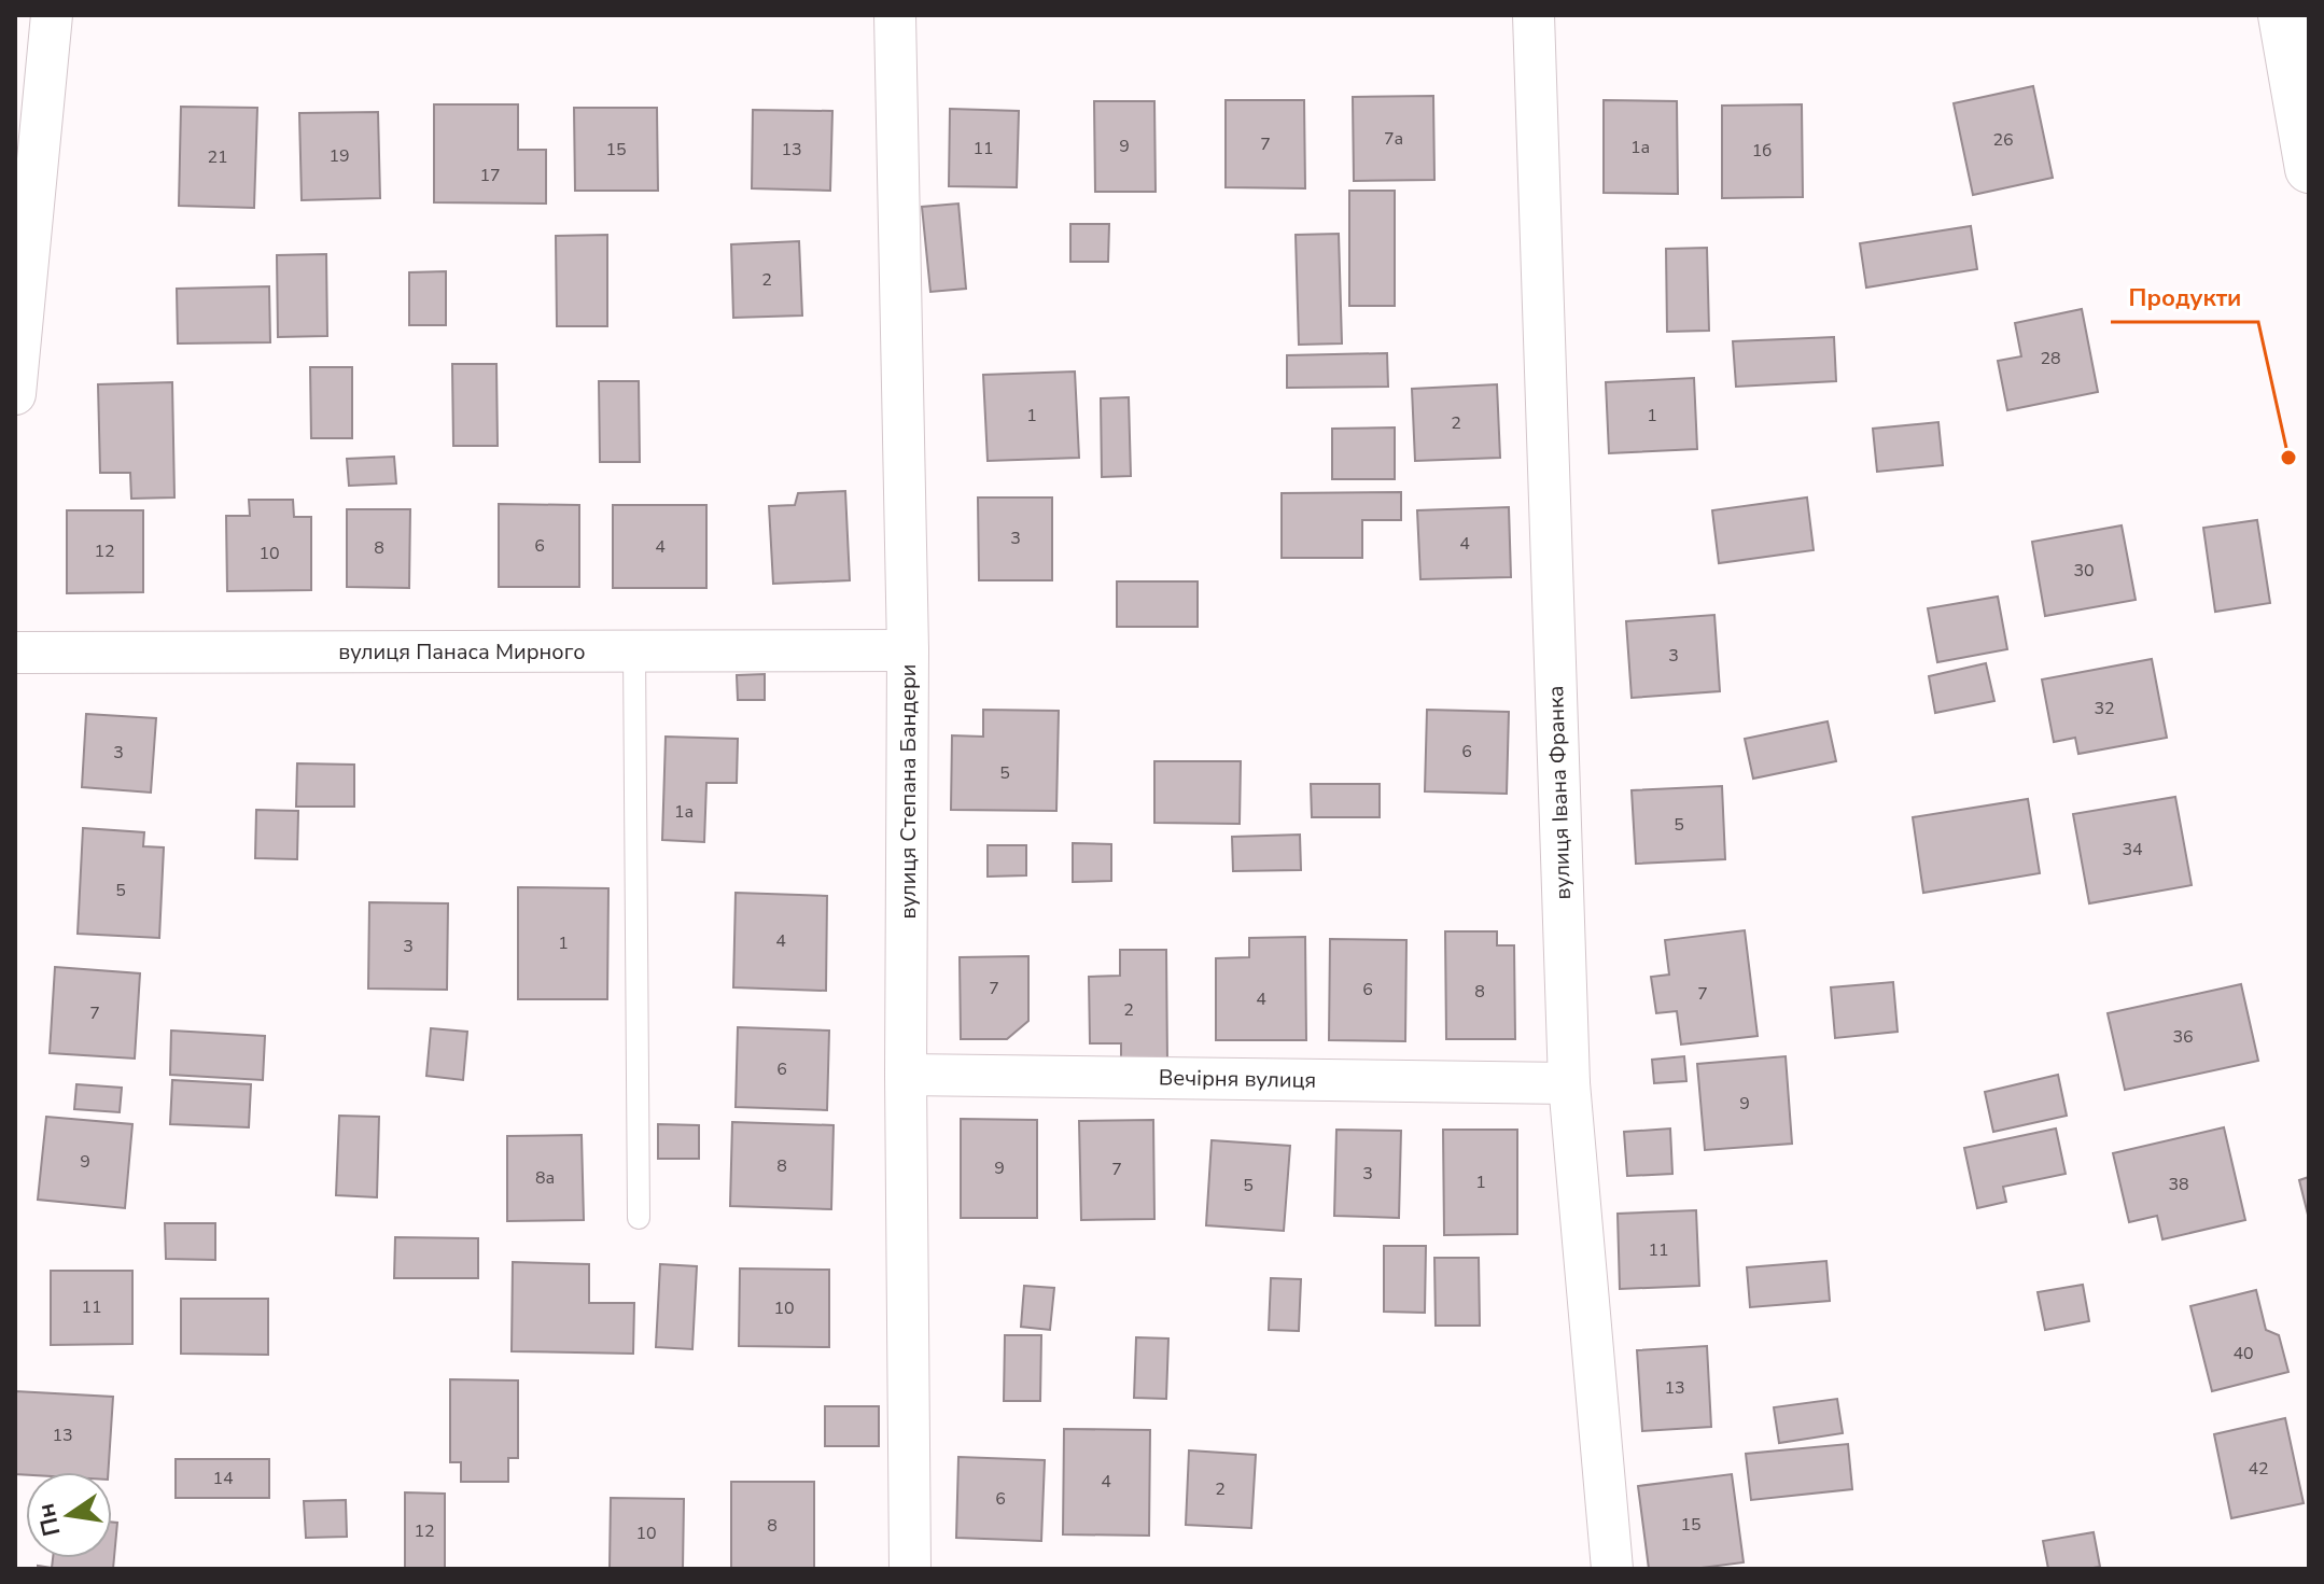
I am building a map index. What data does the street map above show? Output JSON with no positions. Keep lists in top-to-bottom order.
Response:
{
  "streets": {
    "street": [
      "вулиця Панаса Мирного",
      "вулиця Степана Бандери",
      "вулиця Івана Франка",
      "Вечірня вулиця"
    ]
  },
  "crossings": [
    ["вулиця Панаса Мирного", "вулиця Степана Бандери"],
    ["вулиця Степана Бандери", "Вечірня вулиця"],
    ["вулиця Івана Франка", "Вечірня вулиця"]
  ],
  "places": ["Продукти"],
  "house_numbers": [
    "7а",
    "26",
    "7",
    "9",
    "1а",
    "11",
    "15",
    "13",
    "1б",
    "19",
    "21",
    "17",
    "2",
    "28",
    "1",
    "1",
    "2",
    "3",
    "4",
    "6",
    "4",
    "8",
    "12",
    "10",
    "30",
    "3",
    "32",
    "6",
    "3",
    "5",
    "1а",
    "5",
    "34",
    "5",
    "4",
    "1",
    "3",
    "7",
    "6",
    "8",
    "7",
    "4",
    "2",
    "7",
    "36",
    "6",
    "9",
    "9",
    "8",
    "9",
    "7",
    "3",
    "8а",
    "1",
    "38",
    "5",
    "11",
    "11",
    "10",
    "40",
    "13",
    "13",
    "42",
    "14",
    "4",
    "2",
    "6",
    "15",
    "8",
    "12",
    "10"
  ],
  "north": "left"
}
